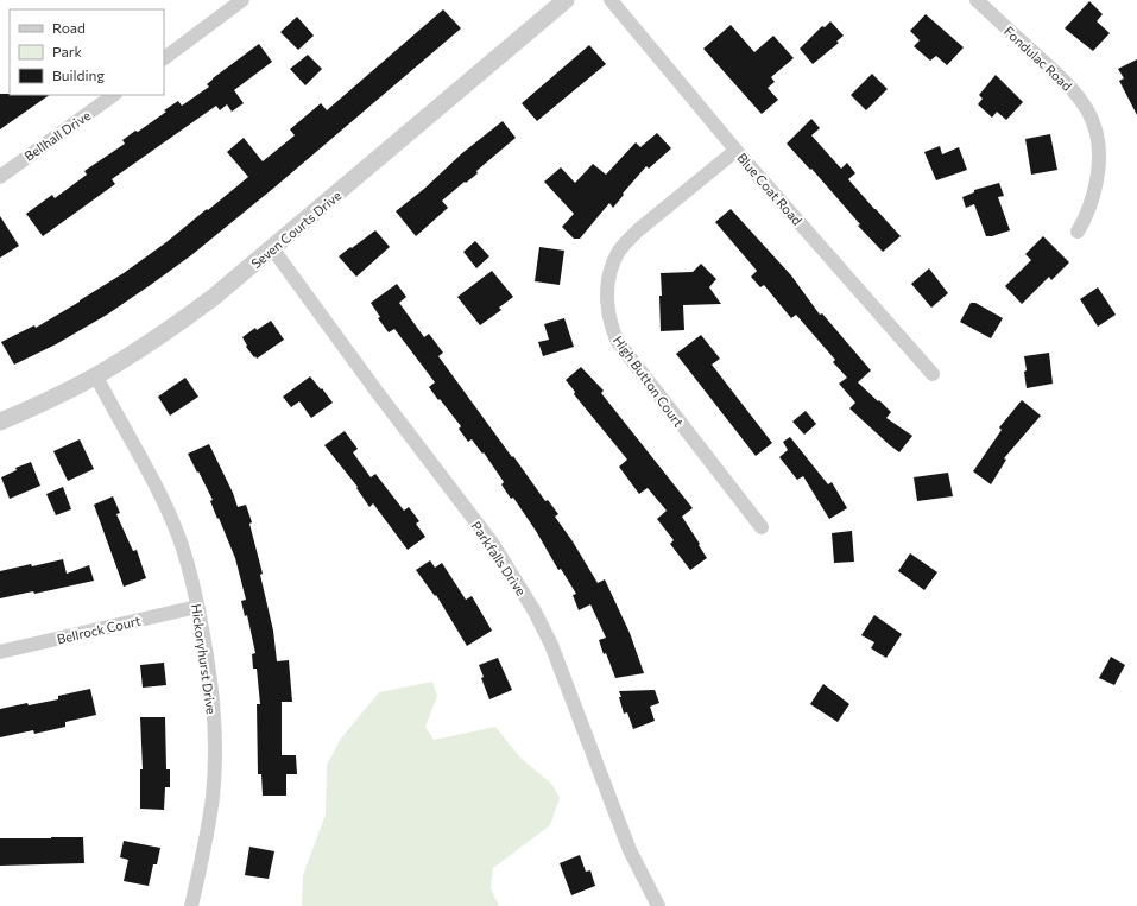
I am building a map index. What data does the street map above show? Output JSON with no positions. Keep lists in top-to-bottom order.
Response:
{
  "streets": {
    "street": [
      "Fondulac Road",
      "Bellhall Drive",
      "Blue Coat Road",
      "Seven Courts Drive",
      "High Button Court",
      "Parkfalls Drive",
      "Bellrock Court",
      "Hickoryhurst Drive"
    ]
  },
  "crossings": [
    ["Blue Coat Road", "High Button Court"],
    ["Seven Courts Drive", "Parkfalls Drive"],
    ["Seven Courts Drive", "Hickoryhurst Drive"],
    ["Bellrock Court", "Hickoryhurst Drive"]
  ],
  "legend": ["Road", "Park", "Building"]
}
